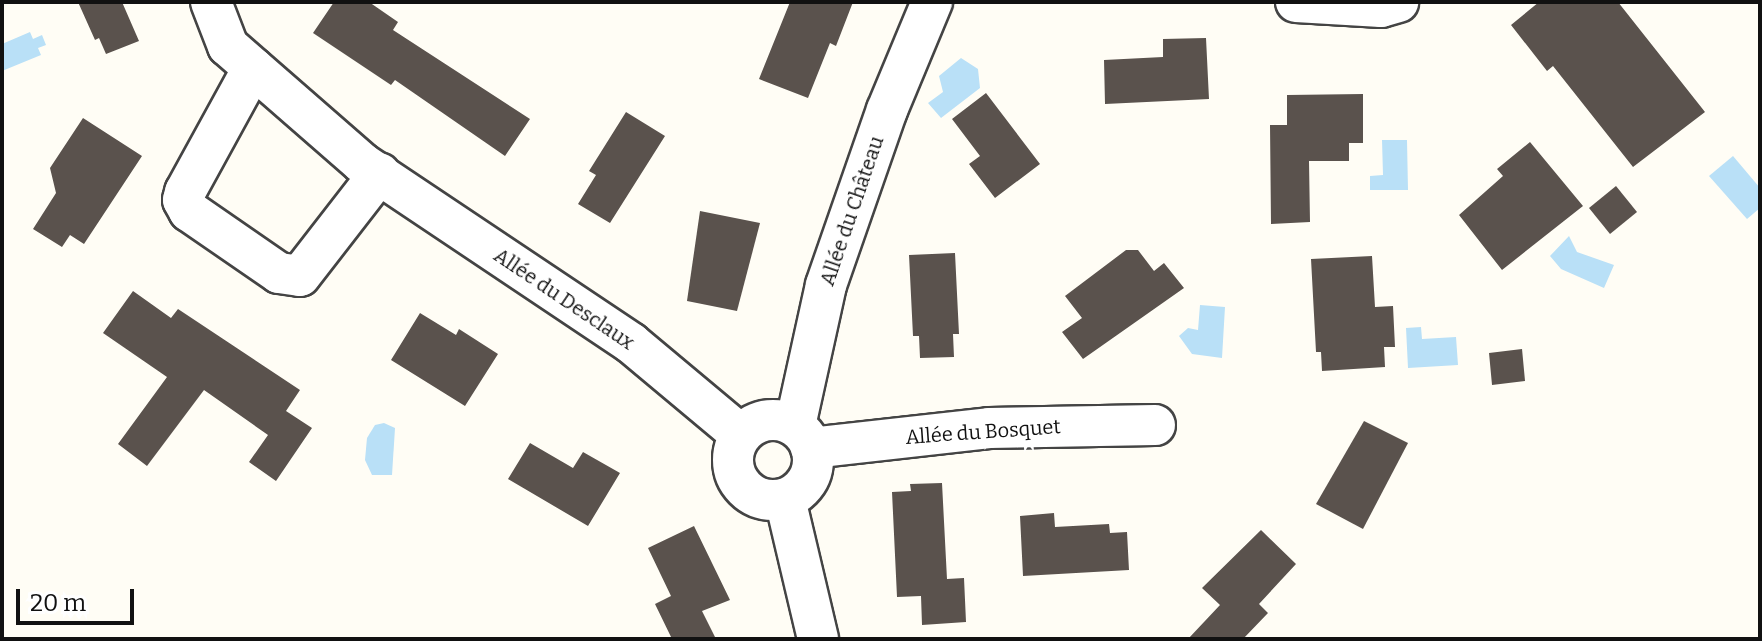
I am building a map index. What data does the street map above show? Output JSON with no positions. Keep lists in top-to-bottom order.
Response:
{
  "streets": {
    "street": ["Allée du Château", "Allée du Desclaux", "Allée du Bosquet"]
  },
  "crossings": [
    ["Allée du Château", "Allée du Desclaux"],
    ["Allée du Château", "Allée du Bosquet"],
    ["Allée du Desclaux", "Allée du Bosquet"]
  ],
  "scale_bar": "20 m"
}
